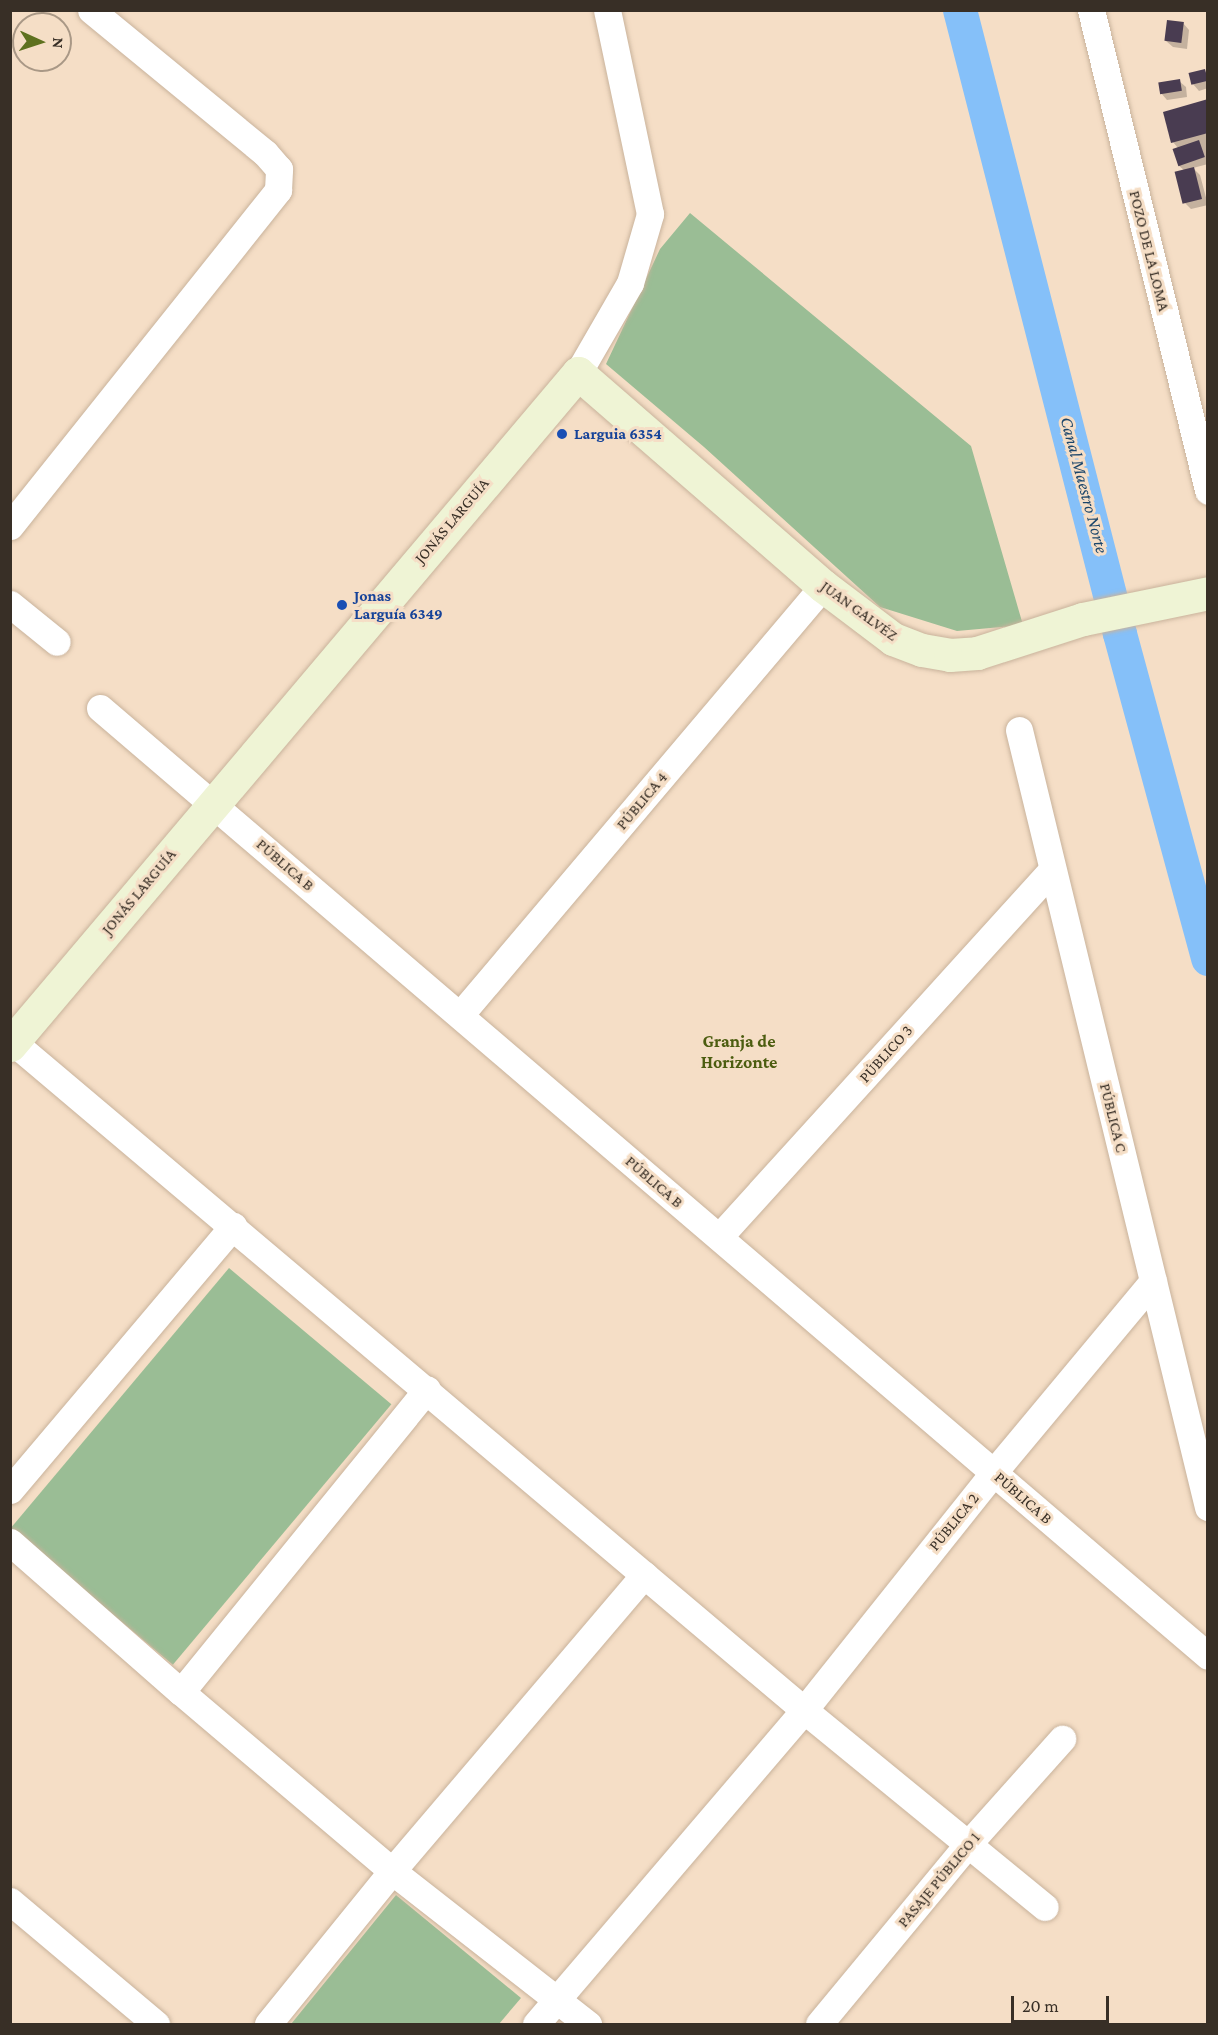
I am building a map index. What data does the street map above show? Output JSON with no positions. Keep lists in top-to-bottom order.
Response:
{
  "streets": {
    "main road": ["JONÁS LARGUÍA", "JUAN GALVÉZ"],
    "street": [
      "POZO DE LA LOMA",
      "PÚBLICA 4",
      "PÚBLICA B",
      "PÚBLICO 3",
      "PÚBLICA C",
      "PÚBLICA 2",
      "PASAJE PÚBLICO 1"
    ]
  },
  "crossings": [
    ["JONÁS LARGUÍA", "JUAN GALVÉZ"],
    ["JONÁS LARGUÍA", "PÚBLICA B"],
    ["JUAN GALVÉZ", "PÚBLICA 4"],
    ["PÚBLICA 4", "PÚBLICA B"],
    ["PÚBLICA B", "PÚBLICO 3"],
    ["PÚBLICA B", "PÚBLICA 2"],
    ["PÚBLICO 3", "PÚBLICA C"],
    ["PÚBLICA C", "PÚBLICA 2"]
  ],
  "districts": ["Granja de Horizonte"],
  "water": ["Canal Maestro Norte"],
  "places": ["Larguia 6354", "Jonas Larguía 6349"],
  "scale_bar": "20 m",
  "north": "right"
}
